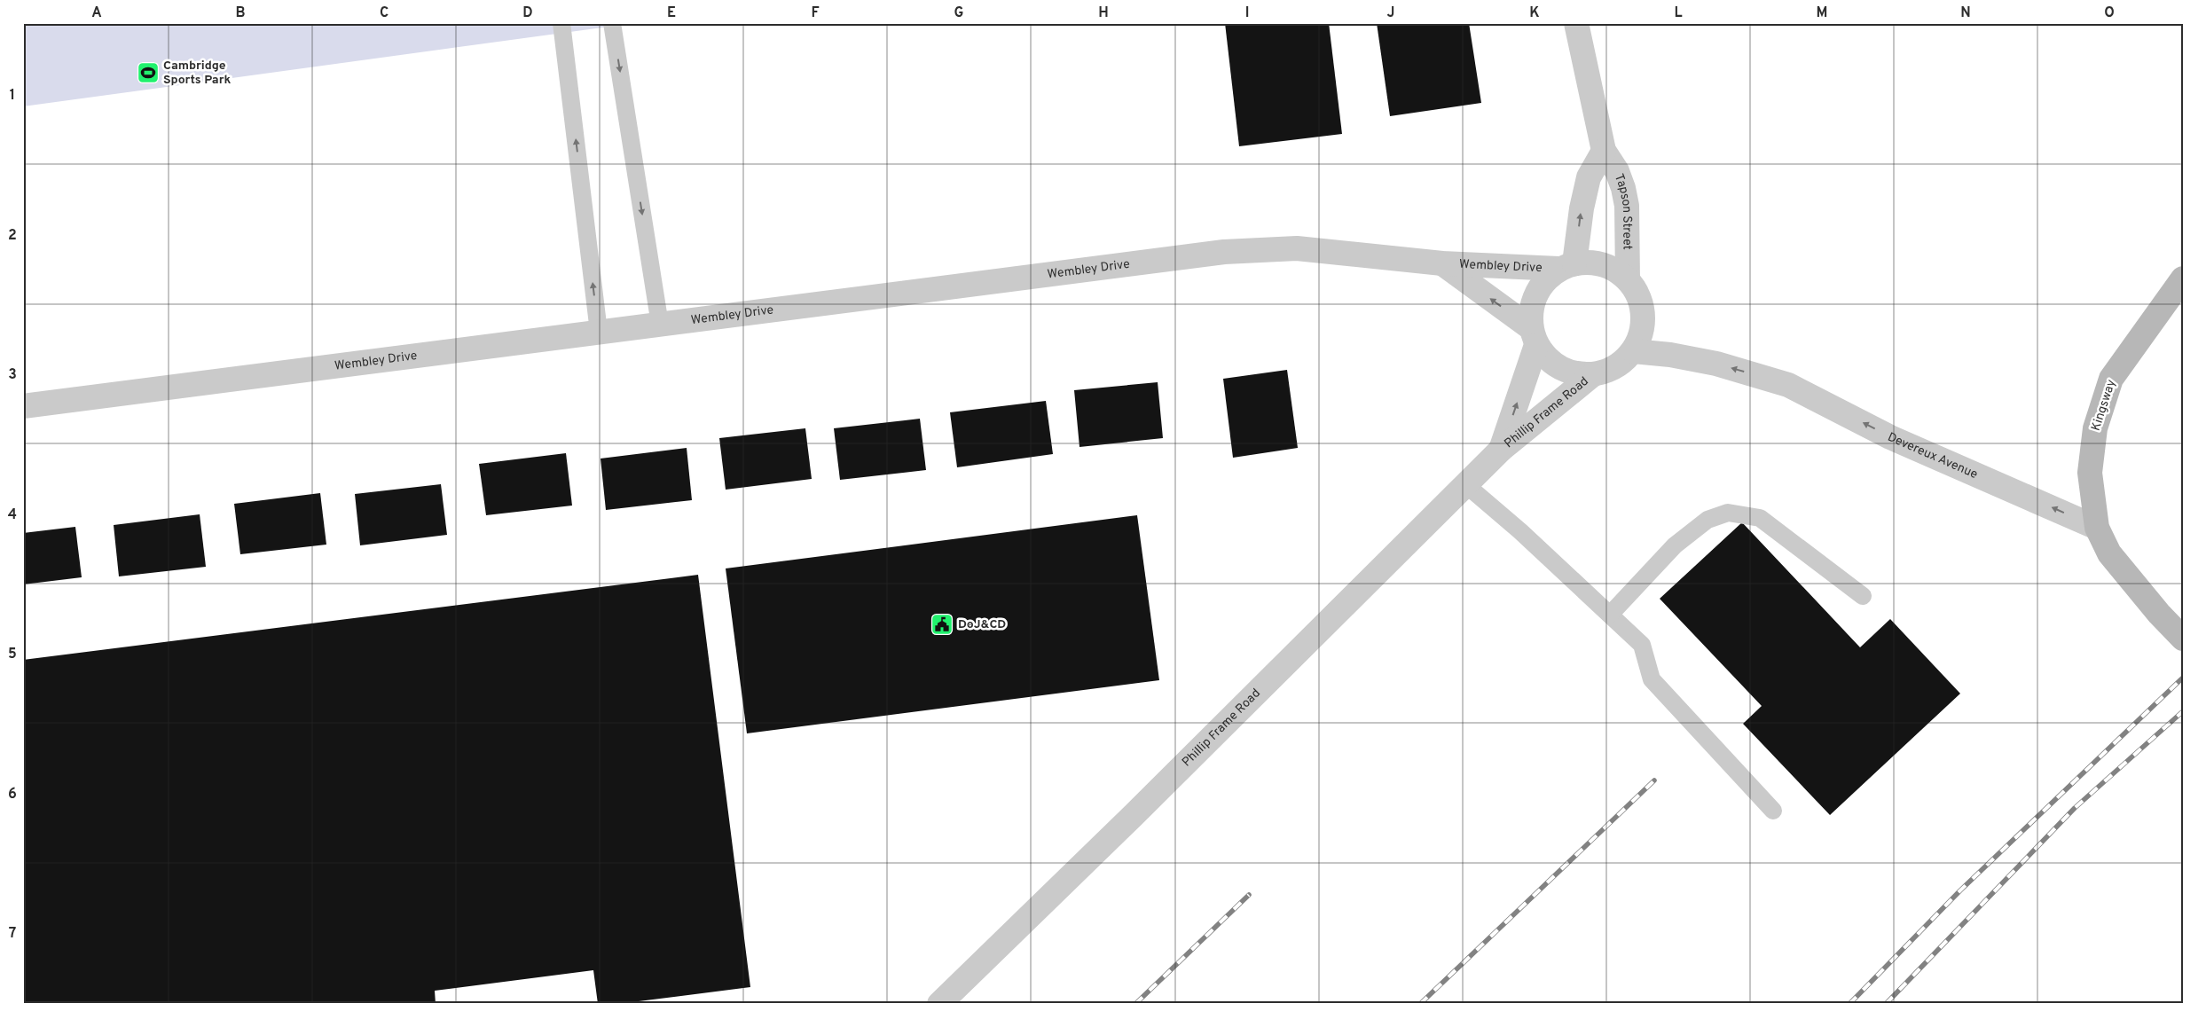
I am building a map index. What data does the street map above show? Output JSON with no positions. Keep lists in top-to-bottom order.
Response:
{
  "streets": {
    "main road": ["Kingsway"],
    "street": [
      "Tapson Street",
      "Wembley Drive",
      "Phillip Frame Road",
      "Devereux Avenue"
    ]
  },
  "crossings": [
    ["Tapson Street", "Wembley Drive"],
    ["Tapson Street", "Phillip Frame Road"],
    ["Tapson Street", "Devereux Avenue"],
    ["Wembley Drive", "Phillip Frame Road"],
    ["Wembley Drive", "Devereux Avenue"],
    ["Kingsway", "Devereux Avenue"],
    ["Phillip Frame Road", "Devereux Avenue"]
  ],
  "one_way": ["Devereux Avenue"],
  "places": {
    "sports": ["Cambridge Sports Park"],
    "public building": ["DoJ&CD"]
  },
  "grid": {
    "columns": [
      "A",
      "B",
      "C",
      "D",
      "E",
      "F",
      "G",
      "H",
      "I",
      "J",
      "K",
      "L",
      "M",
      "N",
      "O"
    ],
    "rows": [
      "1",
      "2",
      "3",
      "4",
      "5",
      "6",
      "7"
    ]
  }
}
